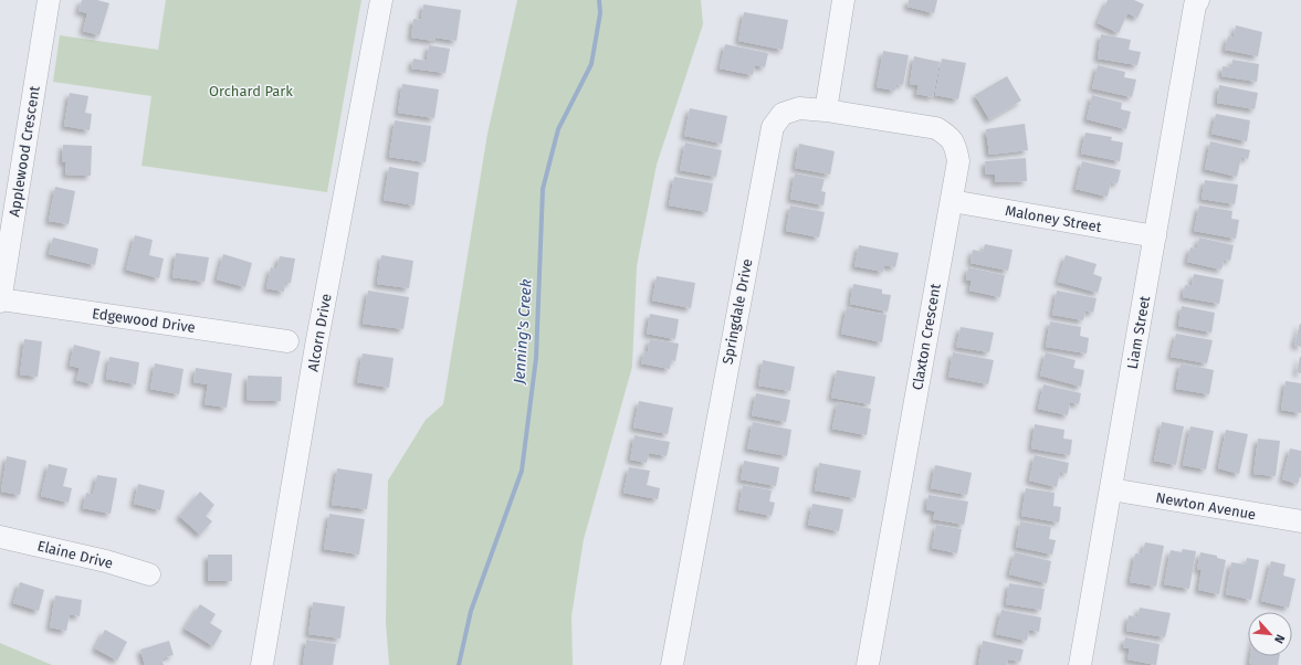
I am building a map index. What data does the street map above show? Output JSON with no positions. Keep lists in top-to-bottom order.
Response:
{
  "streets": {
    "street": [
      "Applewood Crescent",
      "Maloney Street",
      "Springdale Drive",
      "Edgewood Drive",
      "Alcorn Drive",
      "Liam Street",
      "Claxton Crescent",
      "Newton Avenue",
      "Elaine Drive"
    ]
  },
  "crossings": [
    ["Applewood Crescent", "Edgewood Drive"],
    ["Maloney Street", "Liam Street"],
    ["Maloney Street", "Claxton Crescent"],
    ["Springdale Drive", "Claxton Crescent"],
    ["Liam Street", "Newton Avenue"]
  ],
  "water": ["Jenning's Creek"],
  "parks": ["Orchard Park"],
  "north": "bottom right"
}
